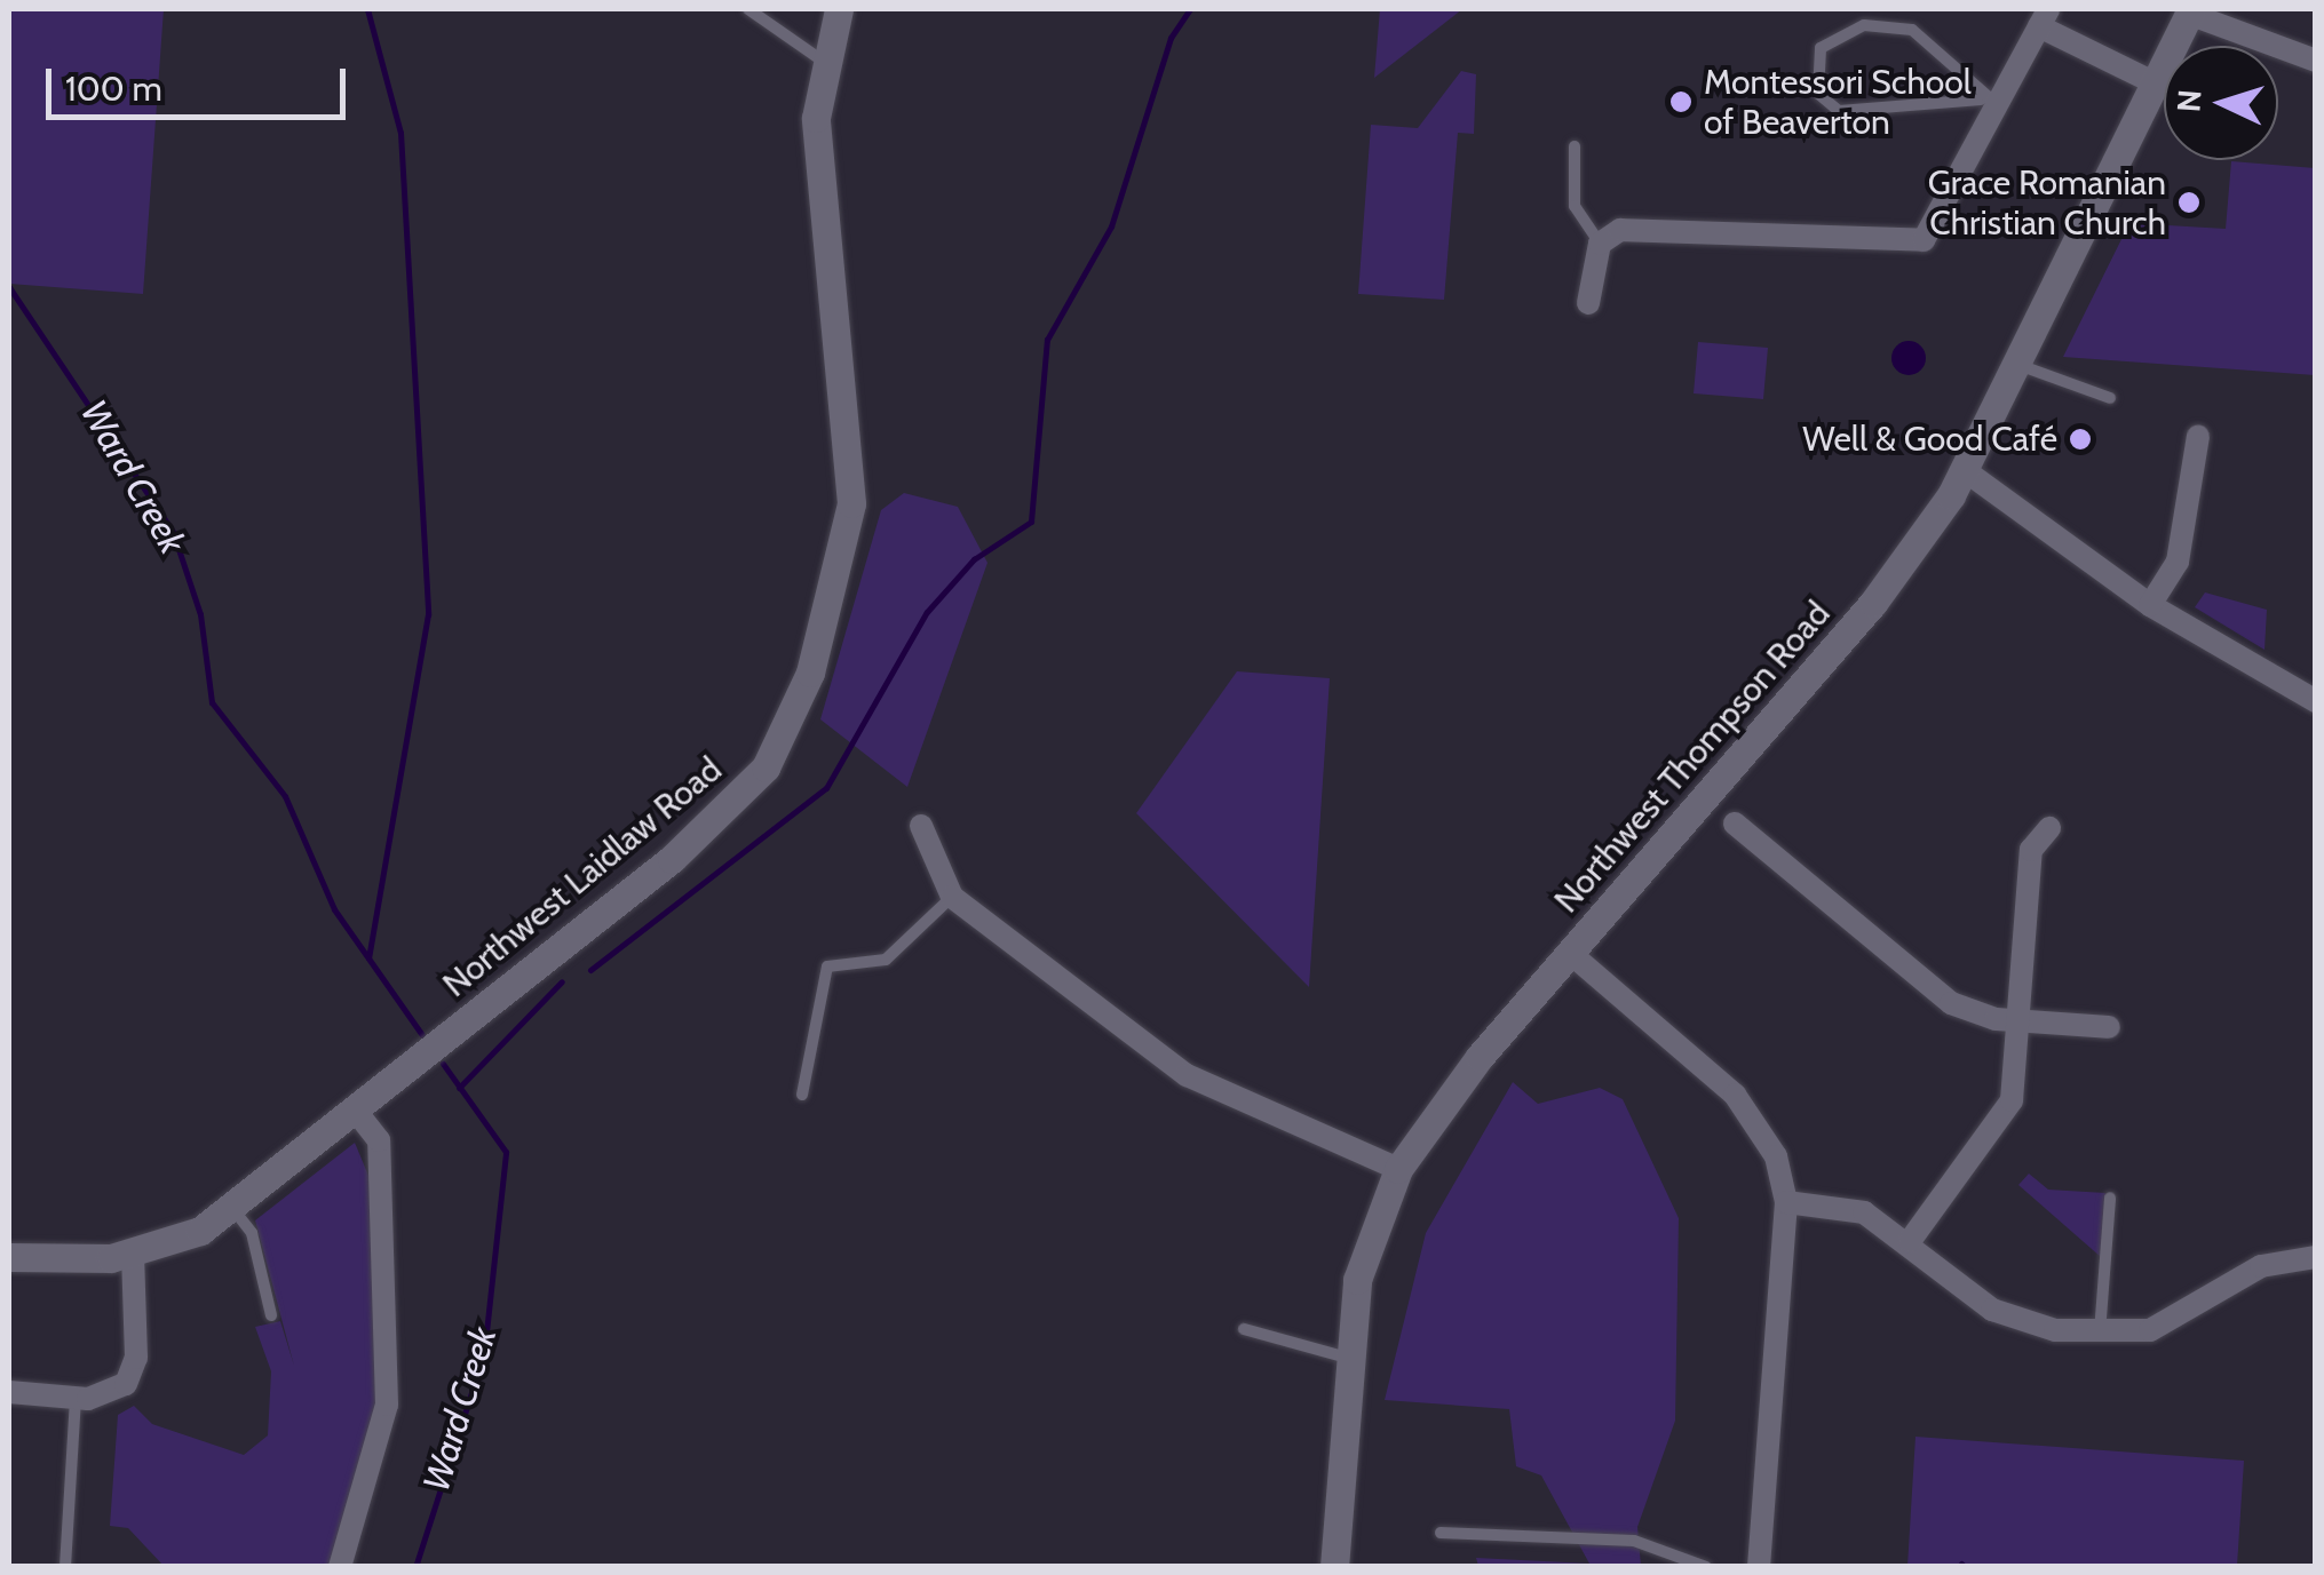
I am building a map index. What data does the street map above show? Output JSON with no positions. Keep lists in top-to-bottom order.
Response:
{
  "streets": {
    "street": ["Northwest Thompson Road", "Northwest Laidlaw Road"]
  },
  "water": ["Ward Creek"],
  "places": ["Montessori School of Beaverton", "Grace Romanian Christian Church", "Well & Good Café"],
  "scale_bar": "100 m",
  "north": "left"
}
